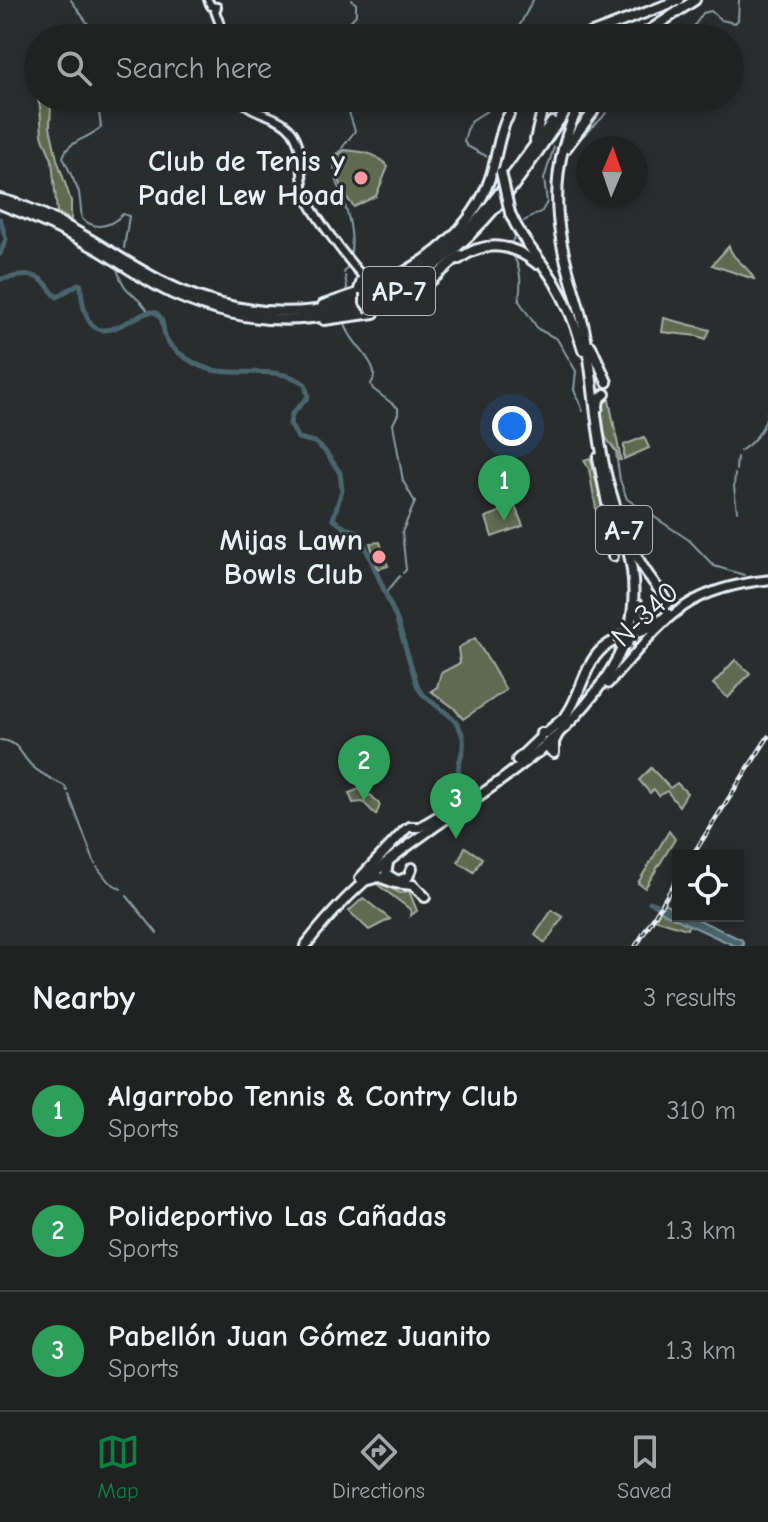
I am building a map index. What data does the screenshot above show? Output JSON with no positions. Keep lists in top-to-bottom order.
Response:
{
  "streets": {
    "highway": ["AP-7", "A-7"],
    "main road": ["N-340"]
  },
  "places": ["Club de Tenis y Padel Lew Hoad", "Mijas Lawn Bowls Club"],
  "north": "top",
  "page": {
    "search": "Search here",
    "pins": ["1", "2", "3"],
    "heading": ["Nearby", "3 results"],
    "list": [
      {
        "mark": "1",
        "name": "Algarrobo Tennis & Contry Club",
        "note": "Sports",
        "value": "310 m"
      },
      {
        "mark": "2",
        "name": "Polideportivo Las Cañadas",
        "note": "Sports",
        "value": "1.3 km"
      },
      {
        "mark": "3",
        "name": "Pabellón Juan Gómez Juanito",
        "note": "Sports",
        "value": "1.3 km"
      }
    ],
    "nav": ["Map", "Directions", "Saved"]
  }
}
